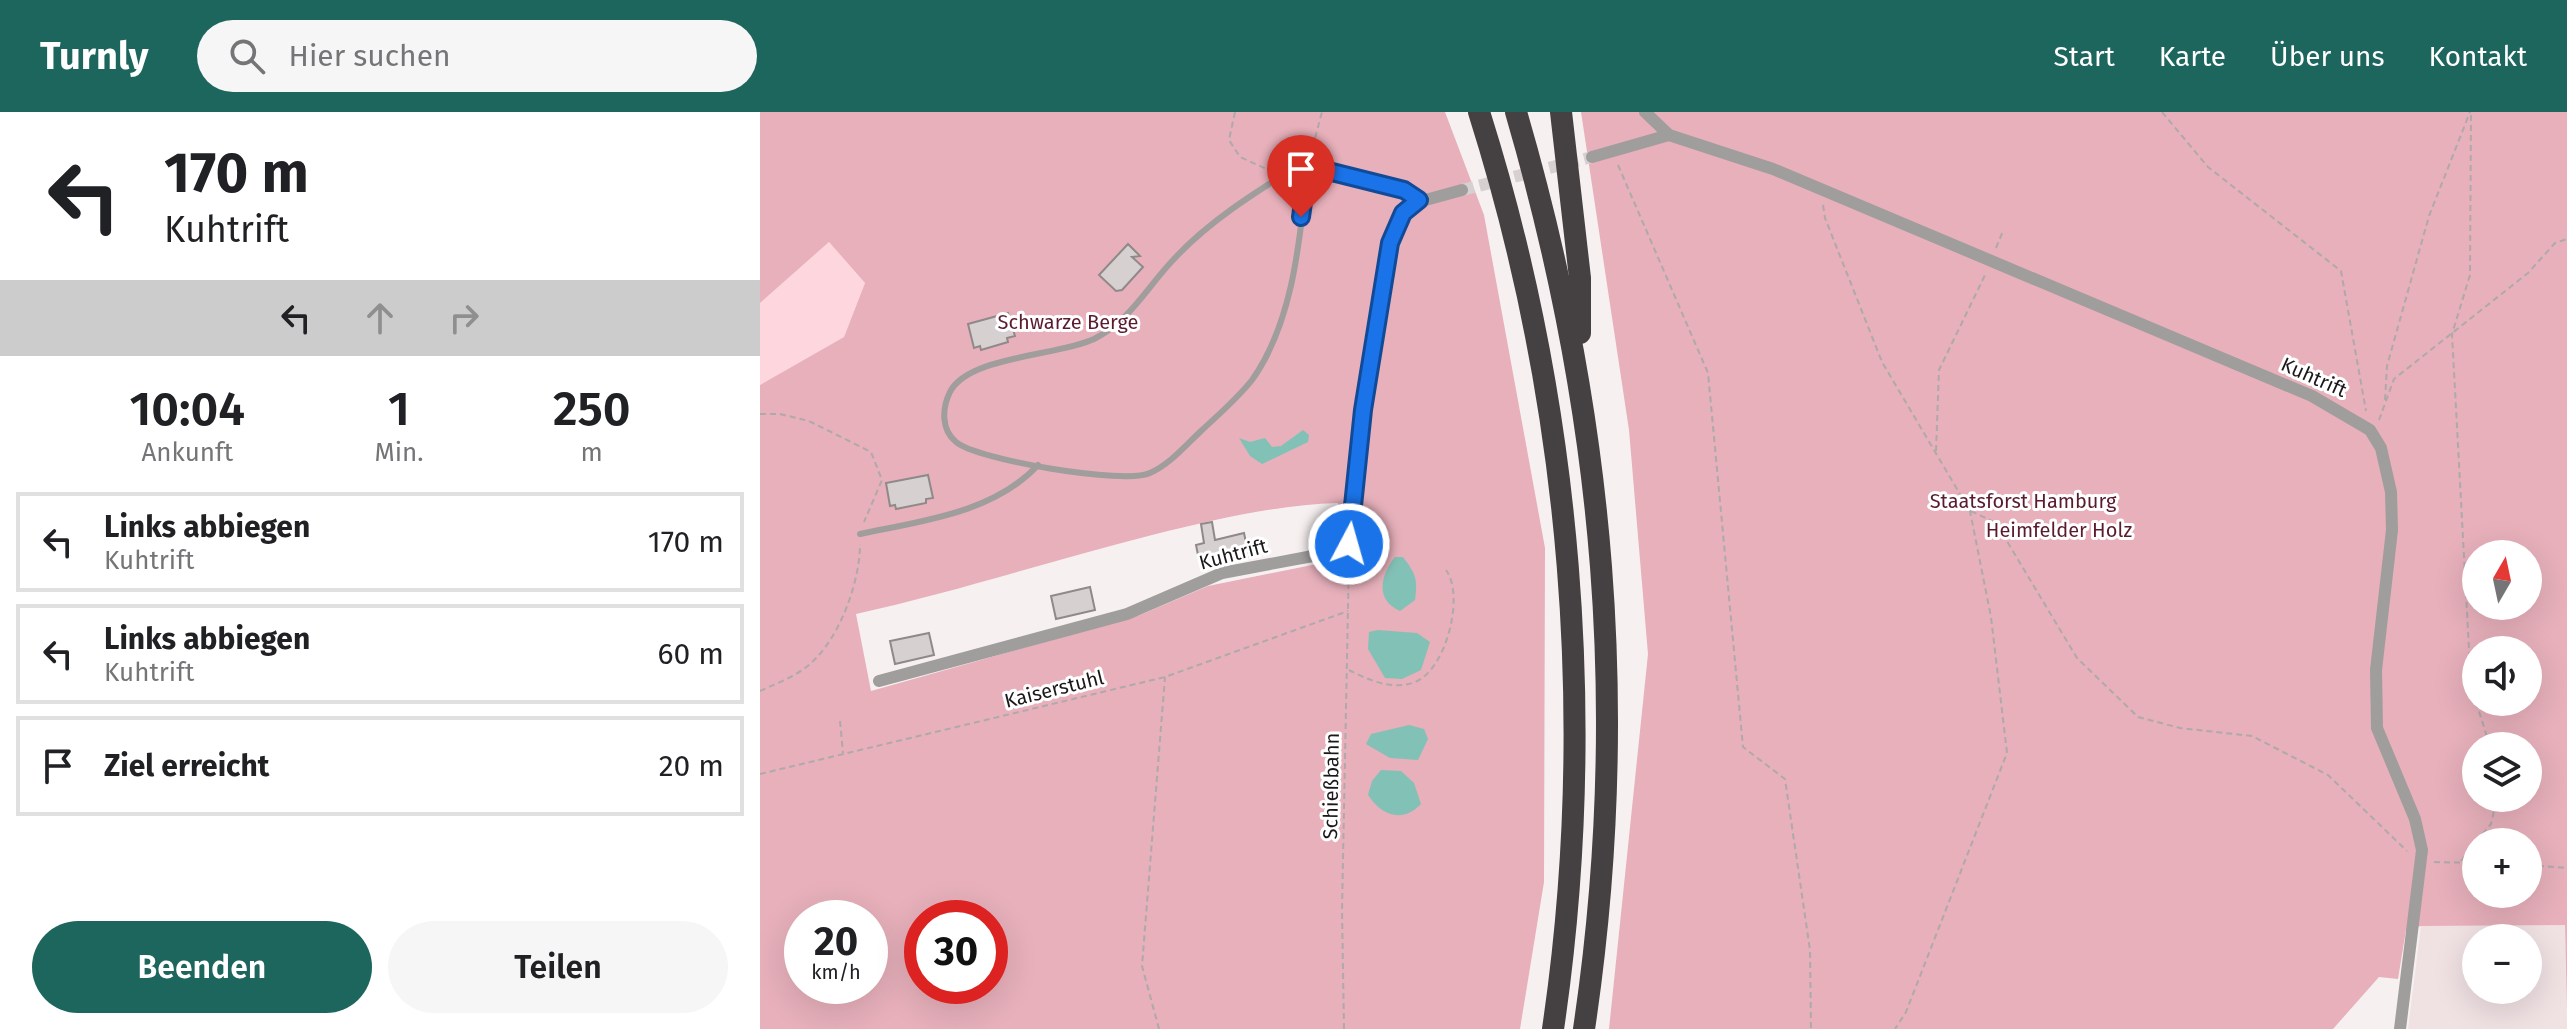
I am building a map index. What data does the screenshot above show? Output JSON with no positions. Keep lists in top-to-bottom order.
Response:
{
  "streets": {
    "street": ["Kuhtrift"],
    "path": ["Kaiserstuhl", "Schießbahn"]
  },
  "crossings": [
    ["Kuhtrift", "Schießbahn"],
    ["Kaiserstuhl", "Schießbahn"]
  ],
  "parks": ["Schwarze Berge", "Staatsforst Hamburg", "Heimfelder Holz"],
  "north": "top",
  "page": {
    "header": "Turnly",
    "search": "Hier suchen",
    "nav": [
      "Start",
      "Karte",
      "Über uns",
      "Kontakt"
    ],
    "turn": ["170 m", "Kuhtrift"],
    "eta": [
      "10:04",
      "Ankunft",
      "1",
      "Min.",
      "250",
      "m"
    ],
    "list": [
      {
        "name": "Links abbiegen",
        "note": "Kuhtrift",
        "value": "170 m"
      },
      {
        "name": "Links abbiegen",
        "note": "Kuhtrift",
        "value": "60 m"
      },
      {
        "name": "Ziel erreicht",
        "value": "20 m"
      }
    ],
    "map_buttons": ["+", "−"],
    "speed": "20 km/h",
    "limit": "30",
    "buttons": ["Beenden", "Teilen"]
  }
}
